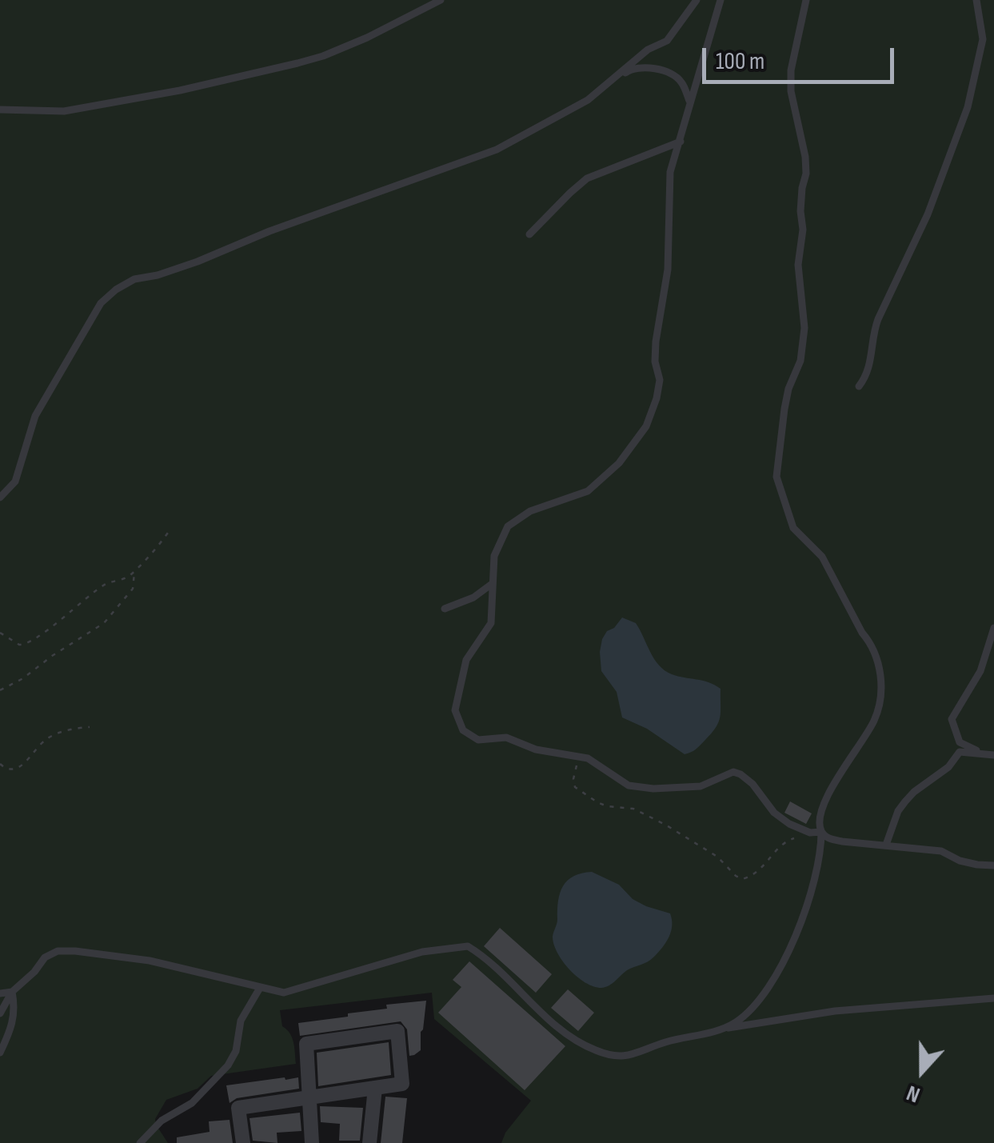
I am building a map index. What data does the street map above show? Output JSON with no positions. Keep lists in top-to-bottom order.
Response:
{
  "scale_bar": "100 m",
  "north": "bottom"
}
